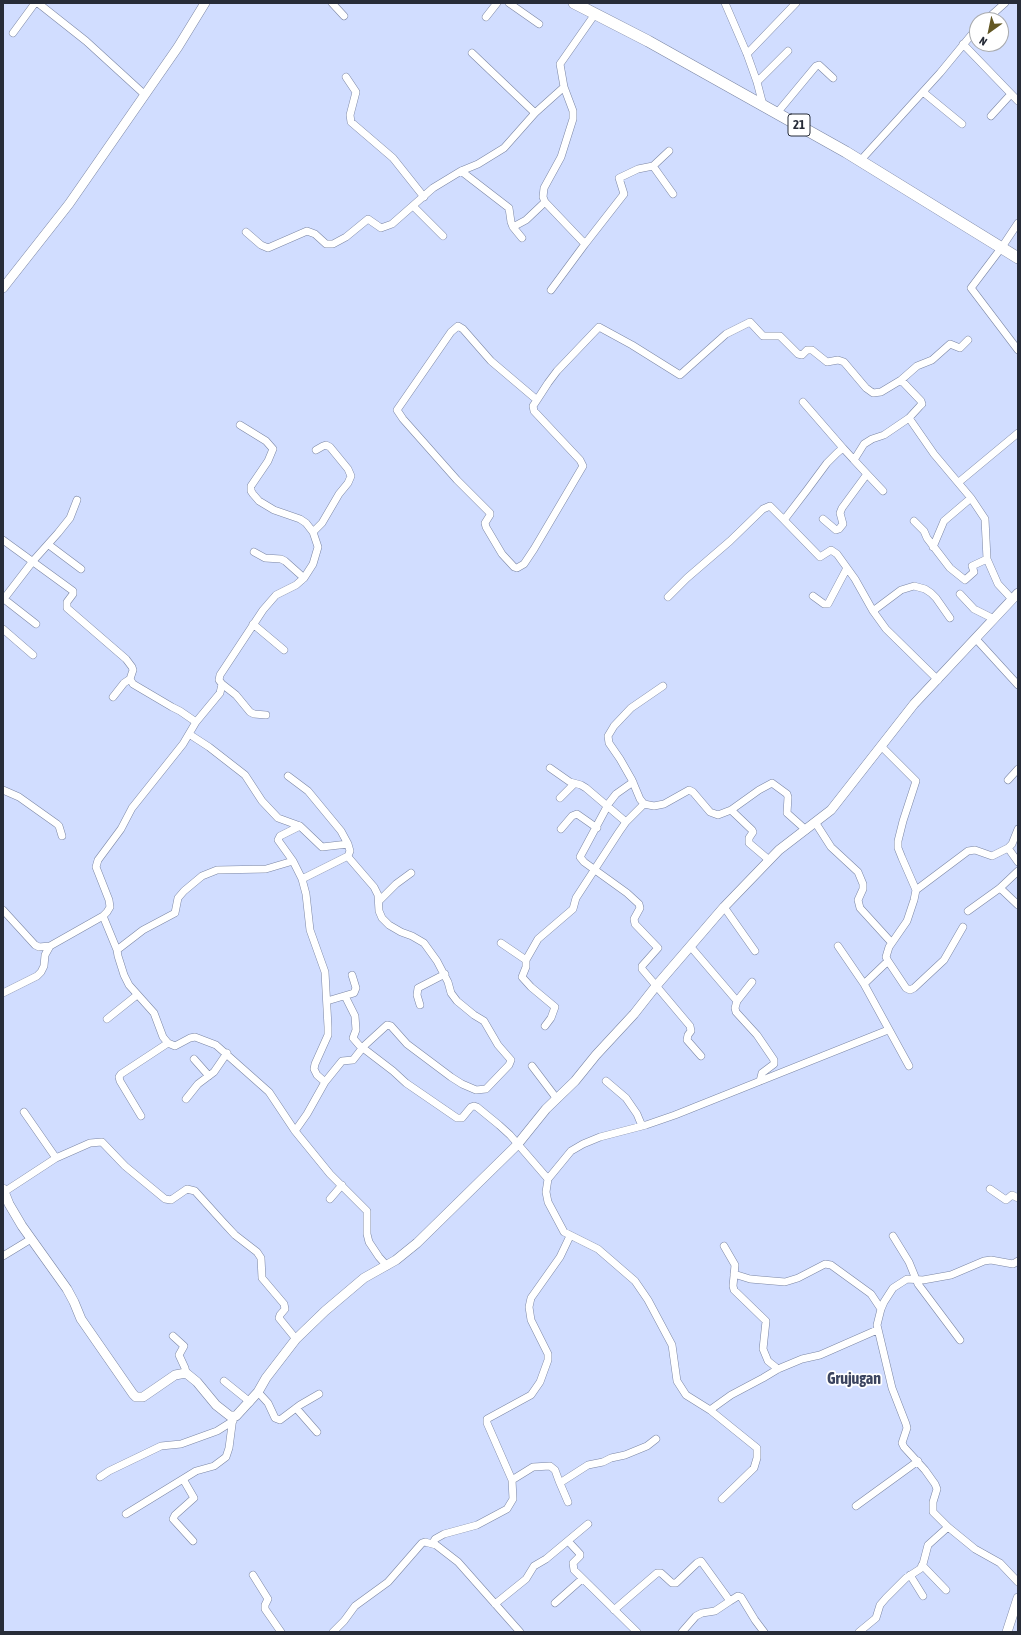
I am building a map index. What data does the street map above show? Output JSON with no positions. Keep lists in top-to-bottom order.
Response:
{
  "streets": {
    "highway": ["21"]
  },
  "districts": ["Grujugan"],
  "north": "bottom left"
}
